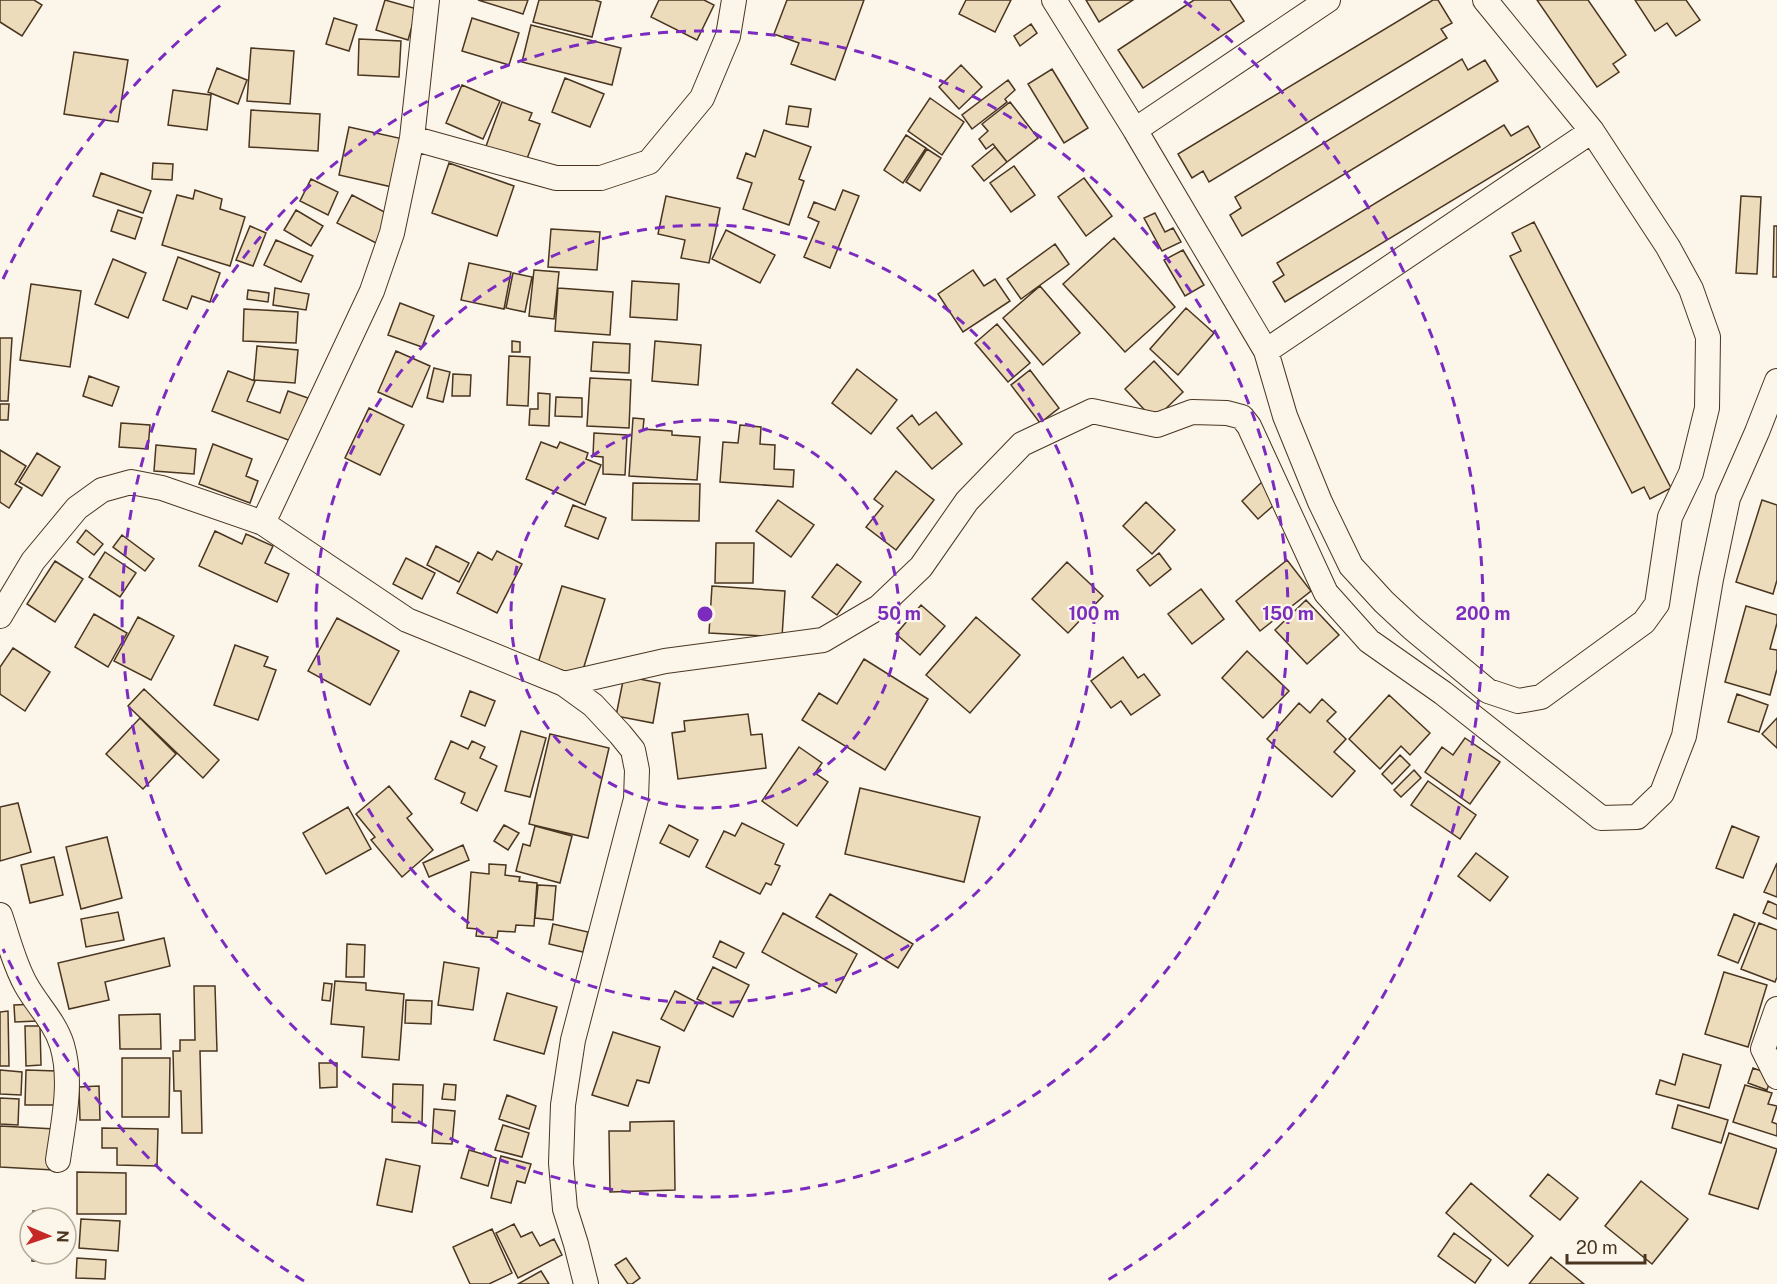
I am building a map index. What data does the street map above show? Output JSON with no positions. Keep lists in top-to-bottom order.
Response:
{
  "scale_bar": "20 m",
  "north": "right",
  "rings": [
    "50 m",
    "100 m",
    "150 m",
    "200 m"
  ]
}
